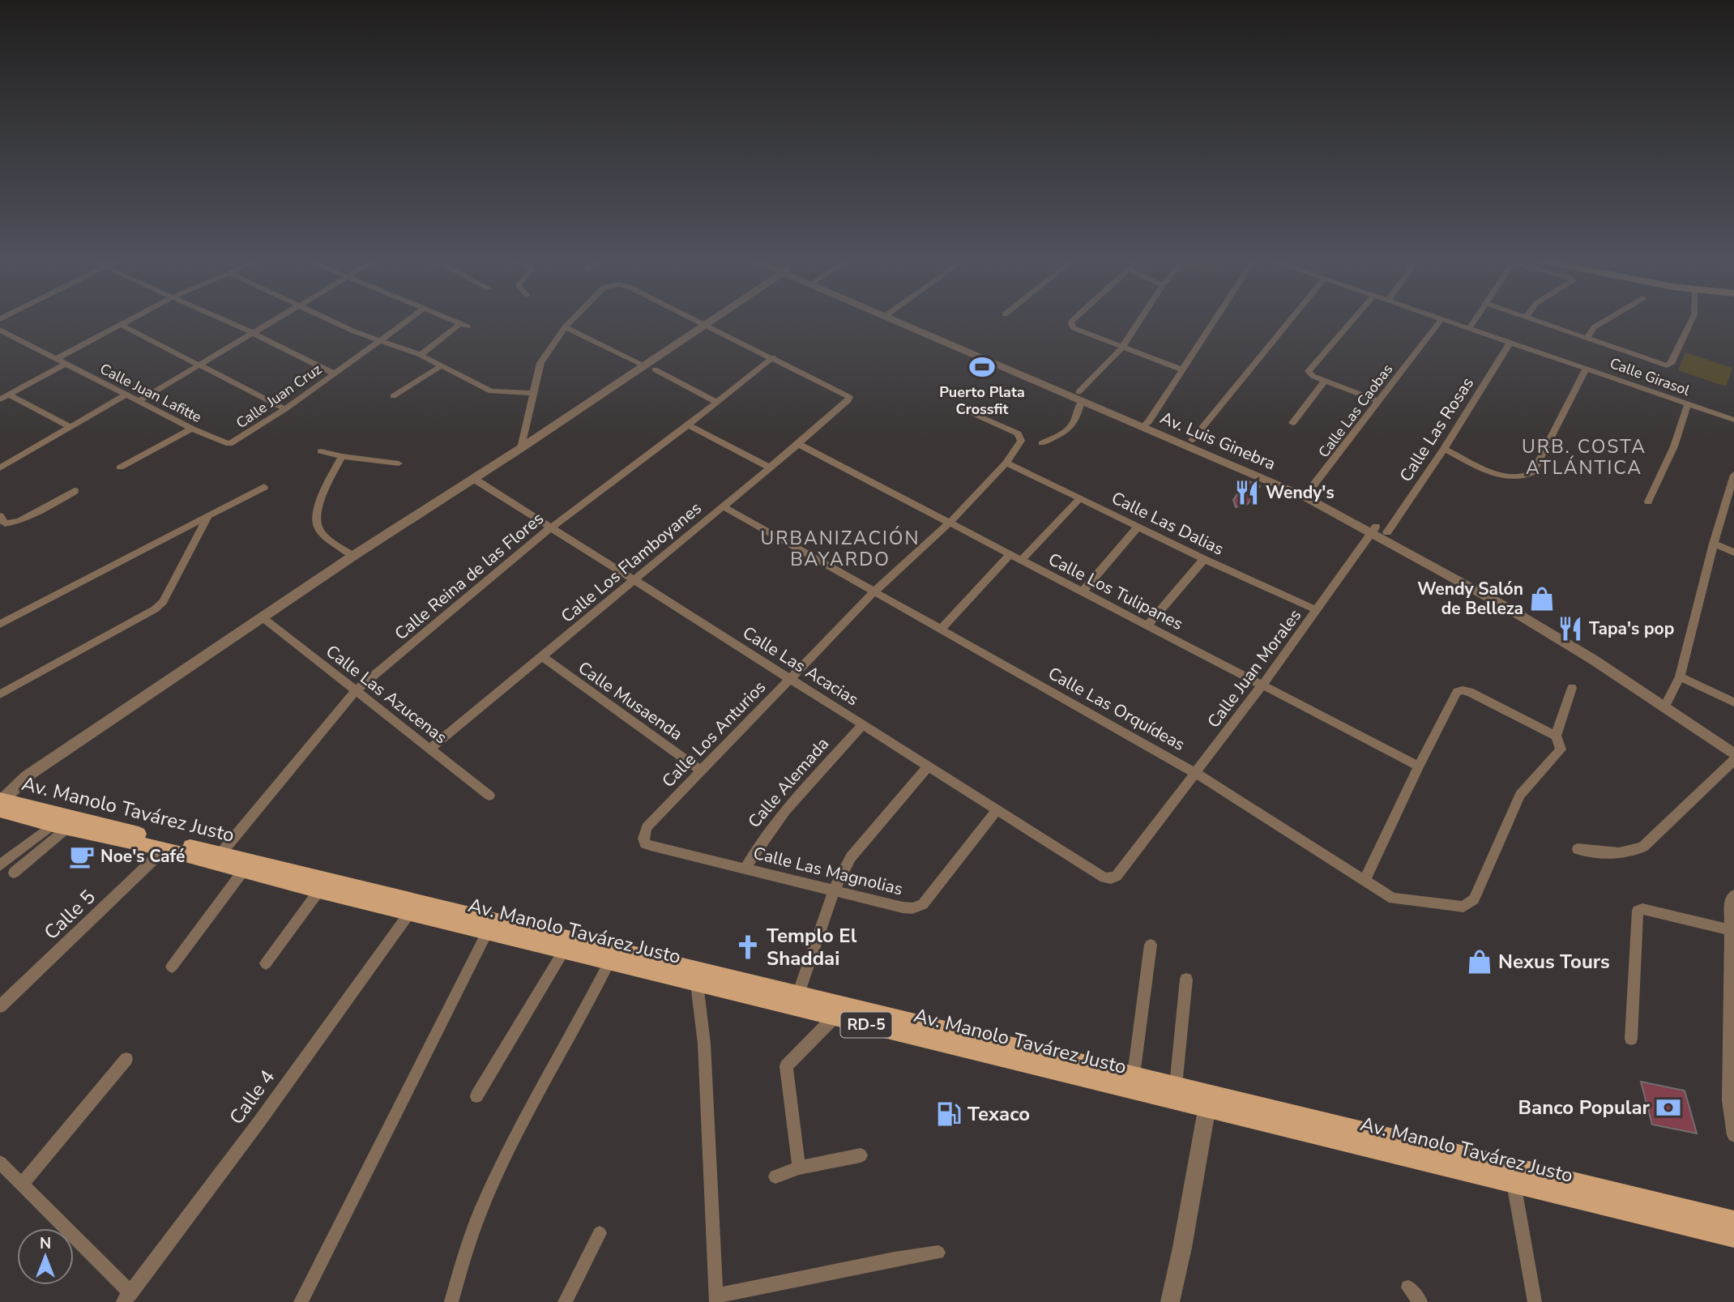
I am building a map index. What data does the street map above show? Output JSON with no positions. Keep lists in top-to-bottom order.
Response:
{
  "streets": {
    "main road": ["Av. Manolo Tavárez Justo", "RD-5"],
    "street": [
      "Calle Girasol",
      "Calle Juan Lafitte",
      "Calle Juan Cruz",
      "Calle Las Caobas",
      "Calle Las Rosas",
      "Av. Luis Ginebra",
      "Calle Las Dalias",
      "Calle Los Flamboyanes",
      "Calle Reina de las Flores",
      "Calle Los Tulipanes",
      "Calle Las Acacias",
      "Calle Juan Morales",
      "Calle Las Azucenas",
      "Calle Musaenda",
      "Calle Las Orquídeas",
      "Calle Los Anturios",
      "Calle Alemada",
      "Calle Las Magnolias",
      "Calle 5",
      "Calle 4"
    ]
  },
  "crossings": [
    ["Calle Girasol", "Calle Las Rosas"],
    ["Calle Juan Lafitte", "Calle Juan Cruz"],
    ["Calle Las Caobas", "Av. Luis Ginebra"],
    ["Calle Las Rosas", "Av. Luis Ginebra"],
    ["Av. Luis Ginebra", "Calle Juan Morales"],
    ["Calle Las Dalias", "Calle Juan Morales"],
    ["Calle Las Dalias", "Calle Los Anturios"],
    ["Calle Los Flamboyanes", "Calle Reina de las Flores"],
    ["Calle Los Flamboyanes", "Calle Los Tulipanes"],
    ["Calle Los Flamboyanes", "Calle Las Acacias"],
    ["Calle Los Flamboyanes", "Calle Las Azucenas"],
    ["Calle Los Flamboyanes", "Calle Musaenda"],
    ["Calle Los Flamboyanes", "Calle Las Orquídeas"],
    ["Calle Reina de las Flores", "Calle Las Acacias"],
    ["Calle Reina de las Flores", "Calle Las Azucenas"],
    ["Calle Reina de las Flores", "Av. Manolo Tavárez Justo"],
    ["Calle Los Tulipanes", "Calle Juan Morales"],
    ["Calle Los Tulipanes", "Calle Los Anturios"],
    ["Calle Las Acacias", "Calle Juan Morales"],
    ["Calle Las Acacias", "Calle Los Anturios"],
    ["Calle Las Acacias", "Calle Alemada"],
    ["Calle Las Acacias", "Calle Las Magnolias"],
    ["Calle Juan Morales", "Calle Las Orquídeas"],
    ["Calle Musaenda", "Calle Los Anturios"],
    ["Calle Las Orquídeas", "Calle Los Anturios"],
    ["Calle Los Anturios", "Calle Las Magnolias"],
    ["Calle Alemada", "Calle Las Magnolias"],
    ["Av. Manolo Tavárez Justo", "Calle 5"],
    ["Av. Manolo Tavárez Justo", "Calle 4"]
  ],
  "districts": ["URB. COSTA ATLÁNTICA", "URBANIZACIÓN BAYARDO"],
  "places": {
    "sports": ["Puerto Plata Crossfit"],
    "restaurant": ["Wendy's", "Tapa's pop"],
    "shop": ["Wendy Salón de Belleza", "Nexus Tours"],
    "cafe": ["Noe's Café"],
    "church": ["Templo El Shaddai"],
    "bank": ["Banco Popular"],
    "fuel station": ["Texaco"]
  },
  "north": "top"
}
